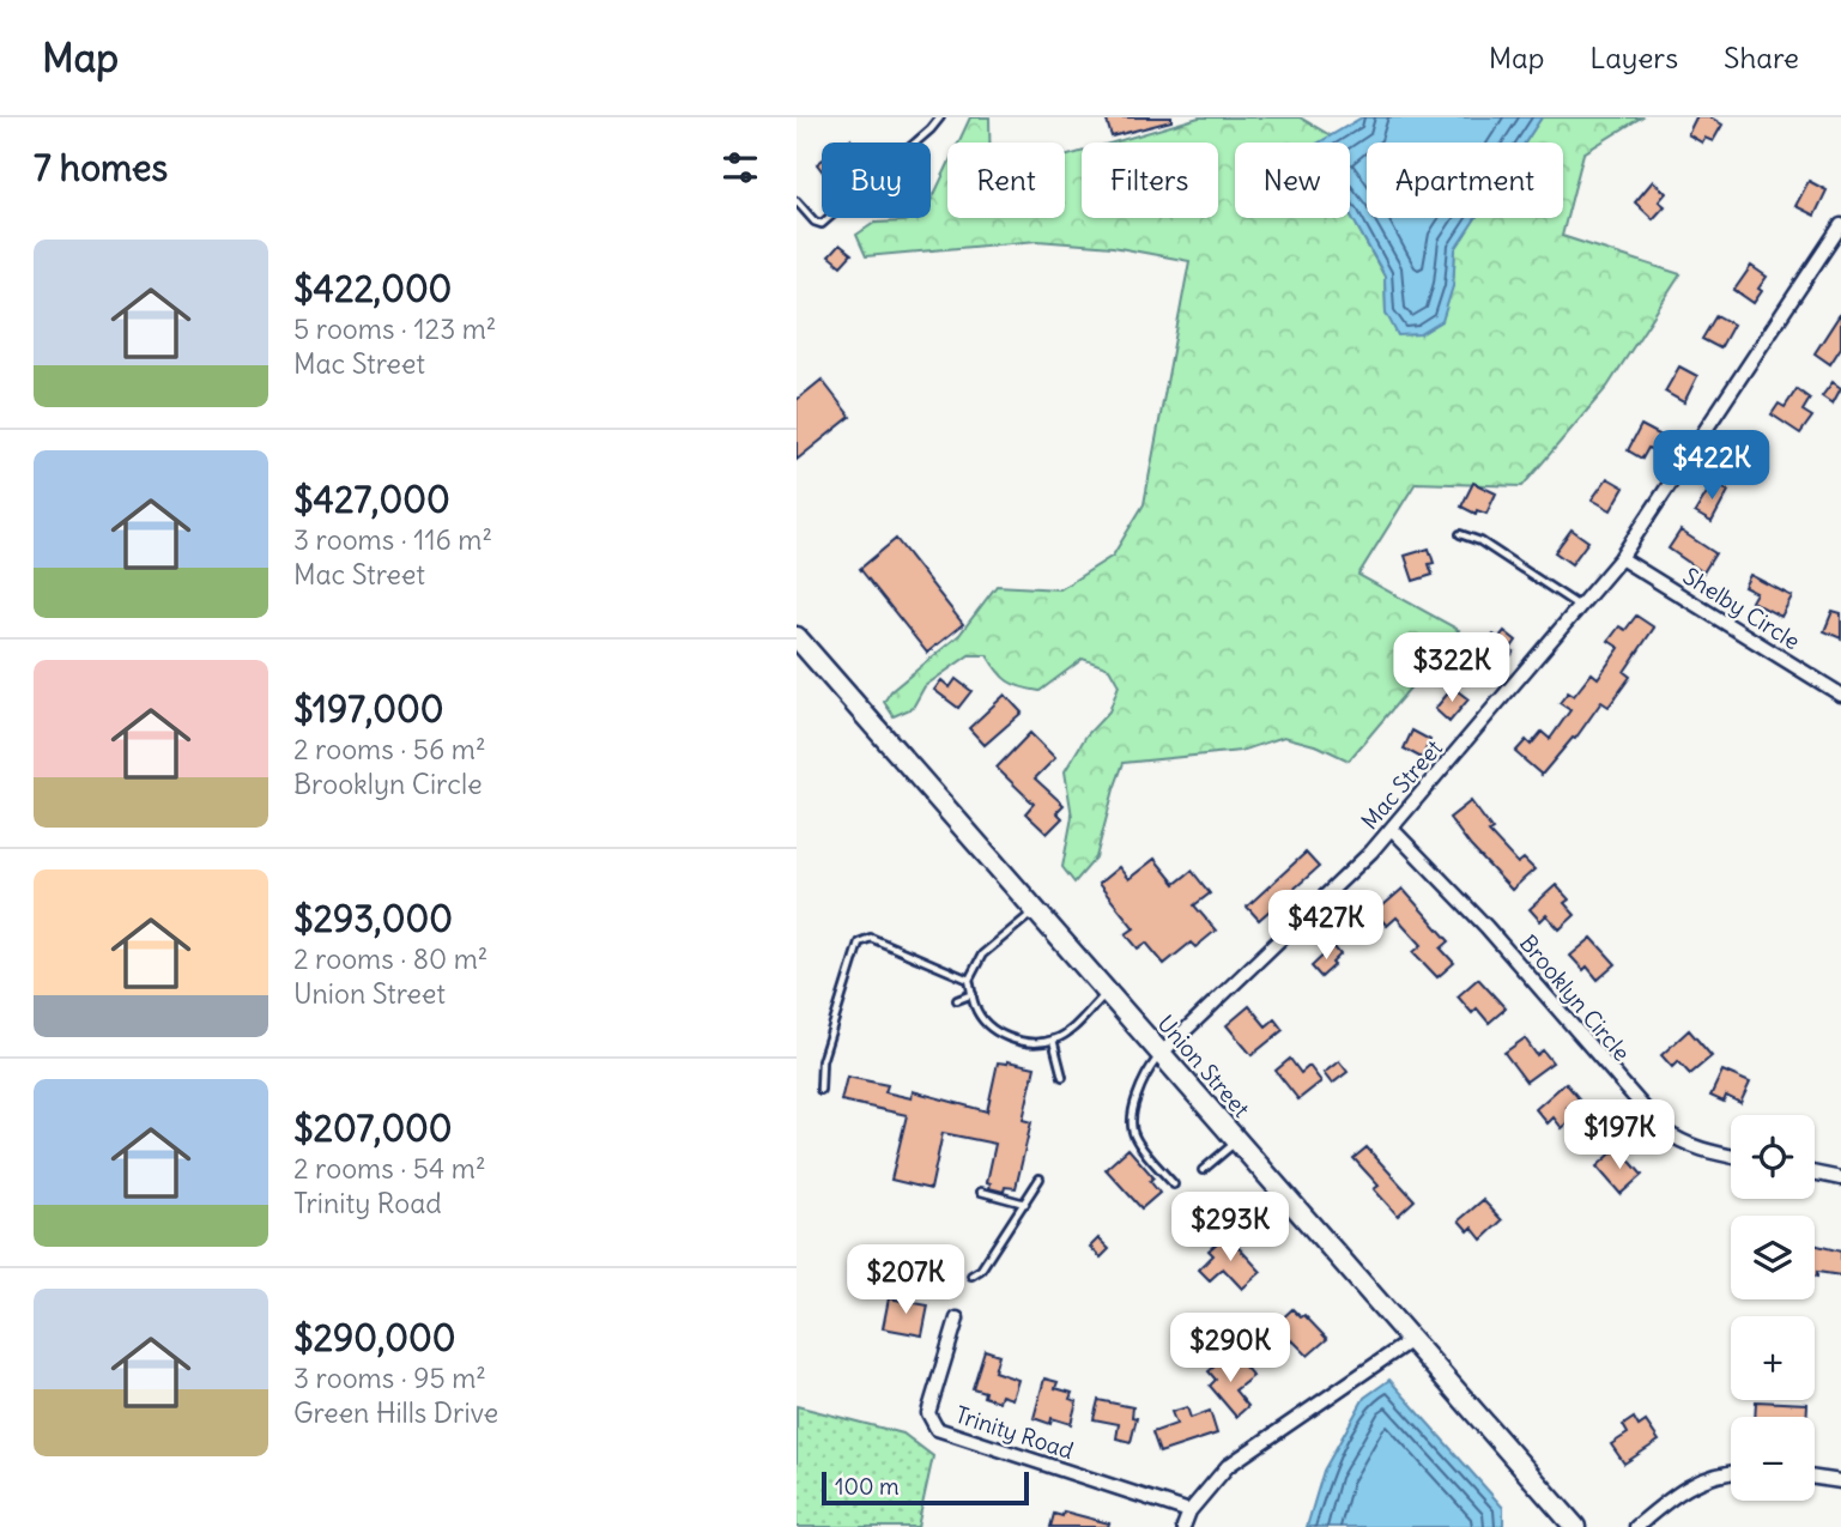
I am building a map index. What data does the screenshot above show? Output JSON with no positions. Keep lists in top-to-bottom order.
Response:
{
  "streets": {
    "main road": ["Union Street"],
    "street": [
      "Shelby Circle",
      "Mac Street",
      "Brooklyn Circle",
      "Trinity Road"
    ]
  },
  "crossings": [
    ["Shelby Circle", "Mac Street"],
    ["Mac Street", "Brooklyn Circle"],
    ["Mac Street", "Union Street"]
  ],
  "scale_bar": "100 m",
  "page": {
    "header": "Map",
    "nav": ["Map", "Layers", "Share"],
    "heading": "7 homes",
    "chip": [
      "Buy",
      "Rent",
      "Filters",
      "New",
      "Apartment"
    ],
    "list": [
      {
        "name": "$422,000",
        "note": "5 rooms · 123 m² · Mac Street"
      },
      {
        "name": "$427,000",
        "note": "3 rooms · 116 m² · Mac Street"
      },
      {
        "name": "$197,000",
        "note": "2 rooms · 56 m² · Brooklyn Circle"
      },
      {
        "name": "$293,000",
        "note": "2 rooms · 80 m² · Union Street"
      },
      {
        "name": "$207,000",
        "note": "2 rooms · 54 m² · Trinity Road"
      },
      {
        "name": "$290,000",
        "note": "3 rooms · 95 m² · Green Hills Drive"
      }
    ],
    "price": [
      "$422K",
      "$322K",
      "$427K",
      "$197K",
      "$293K",
      "$207K",
      "$290K"
    ],
    "map_buttons": ["+", "−"],
    "scale": "100 m"
  }
}
